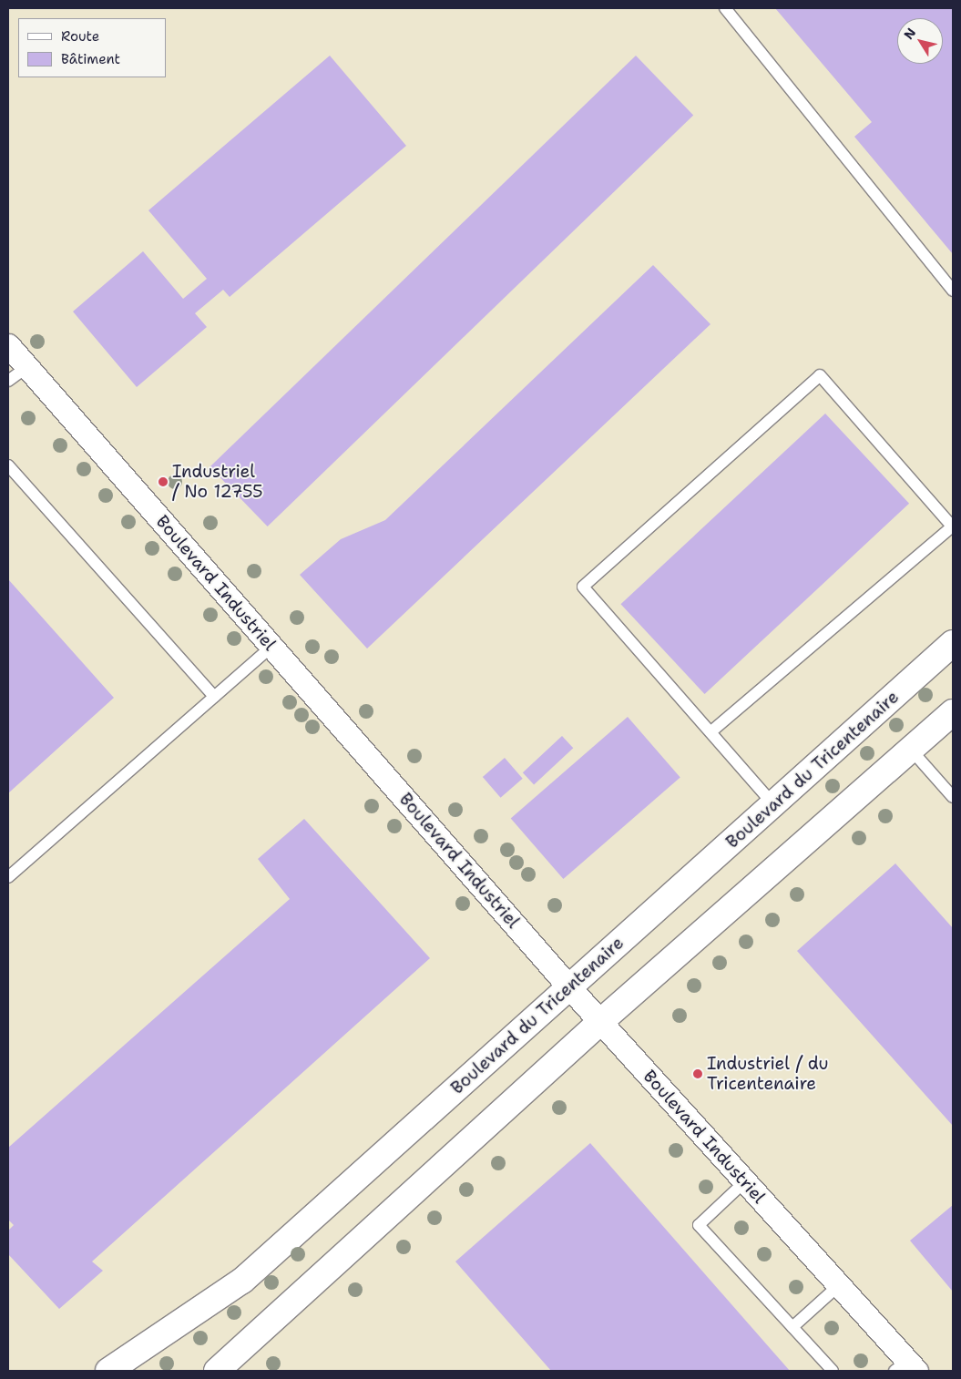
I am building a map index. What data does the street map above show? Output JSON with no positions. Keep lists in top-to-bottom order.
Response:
{
  "streets": {
    "street": ["Boulevard Industriel", "Boulevard du Tricentenaire"]
  },
  "crossings": [
    ["Boulevard Industriel", "Boulevard du Tricentenaire"]
  ],
  "places": ["Industriel / No 12755", "Industriel / du Tricentenaire"],
  "legend": ["Route", "Bâtiment"],
  "north": "top left"
}
